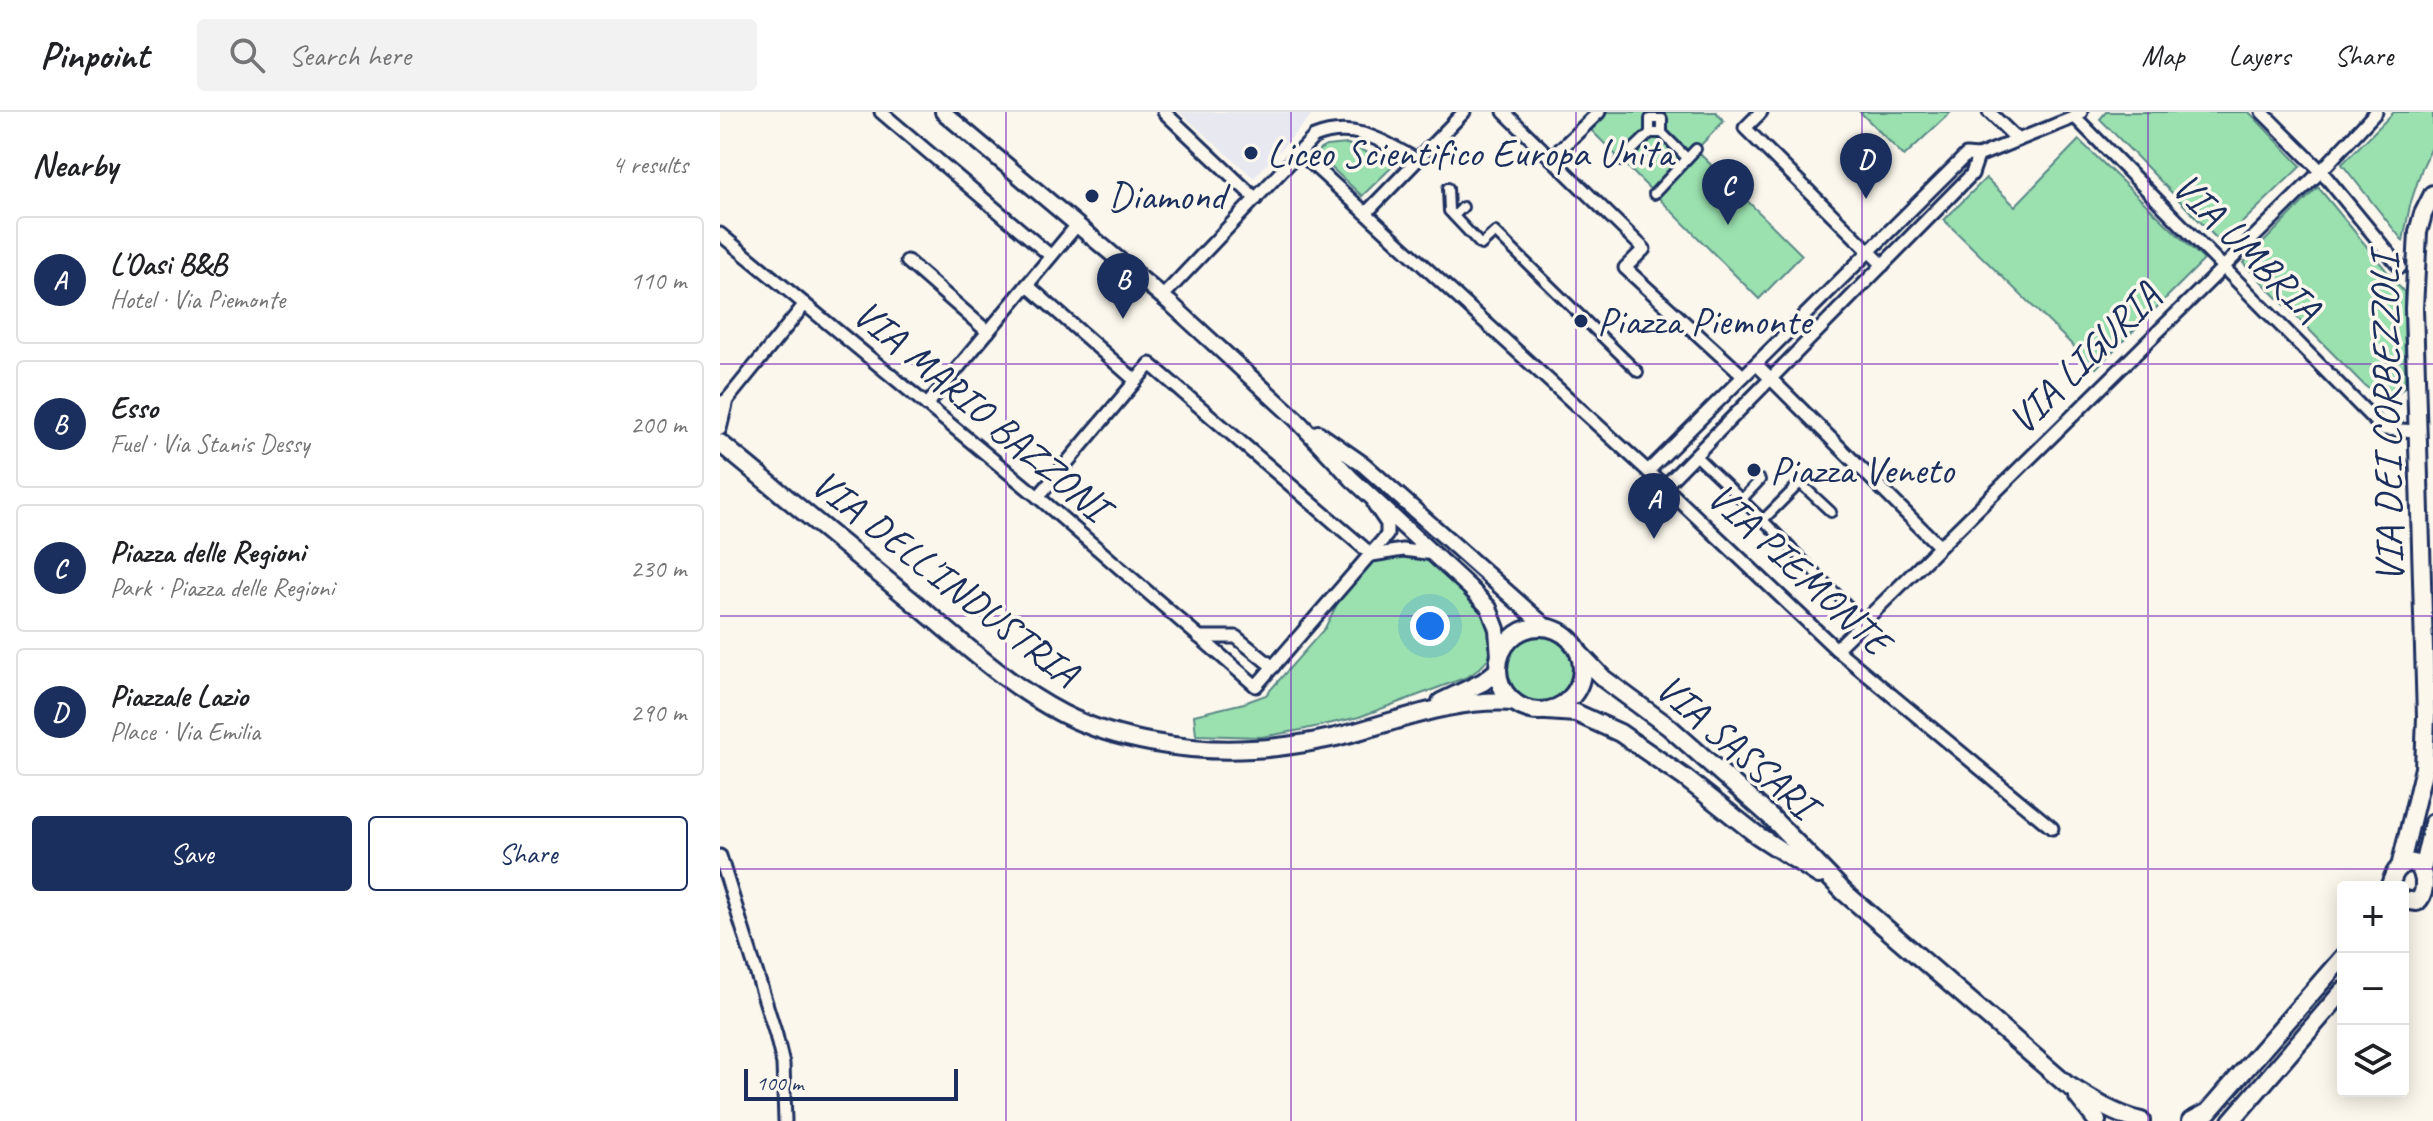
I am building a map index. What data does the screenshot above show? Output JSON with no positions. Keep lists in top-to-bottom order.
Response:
{
  "streets": {
    "main road": ["VIA DEI CORBEZZOLI", "VIA DELL'INDUSTRIA", "VIA SASSARI"],
    "street": [
      "VIA UMBRIA",
      "VIA LIGURIA",
      "VIA MARIO BAZZONI",
      "VIA PIEMONTE"
    ]
  },
  "crossings": [
    ["VIA UMBRIA", "VIA LIGURIA"],
    ["VIA UMBRIA", "VIA DEI CORBEZZOLI"],
    ["VIA LIGURIA", "VIA PIEMONTE"],
    ["VIA DELL'INDUSTRIA", "VIA SASSARI"]
  ],
  "places": [
    "Liceo Scientifico Europa Unita",
    "Diamond",
    "Piazza Piemonte",
    "Piazza Veneto"
  ],
  "scale_bar": "100 m",
  "page": {
    "header": "Pinpoint",
    "search": "Search here",
    "nav": ["Map", "Layers", "Share"],
    "heading": ["Nearby", "4 results"],
    "pins": [
      "D",
      "C",
      "B",
      "A"
    ],
    "list": [
      {
        "mark": "A",
        "name": "L'Oasi B&B",
        "note": "Hotel · Via Piemonte",
        "value": "110 m"
      },
      {
        "mark": "B",
        "name": "Esso",
        "note": "Fuel · Via Stanis Dessy",
        "value": "200 m"
      },
      {
        "mark": "C",
        "name": "Piazza delle Regioni",
        "note": "Park · Piazza delle Regioni",
        "value": "230 m"
      },
      {
        "mark": "D",
        "name": "Piazzale Lazio",
        "note": "Place · Via Emilia",
        "value": "290 m"
      }
    ],
    "buttons": ["Save", "Share"],
    "map_buttons": ["+", "−"],
    "scale": "100 m"
  }
}
